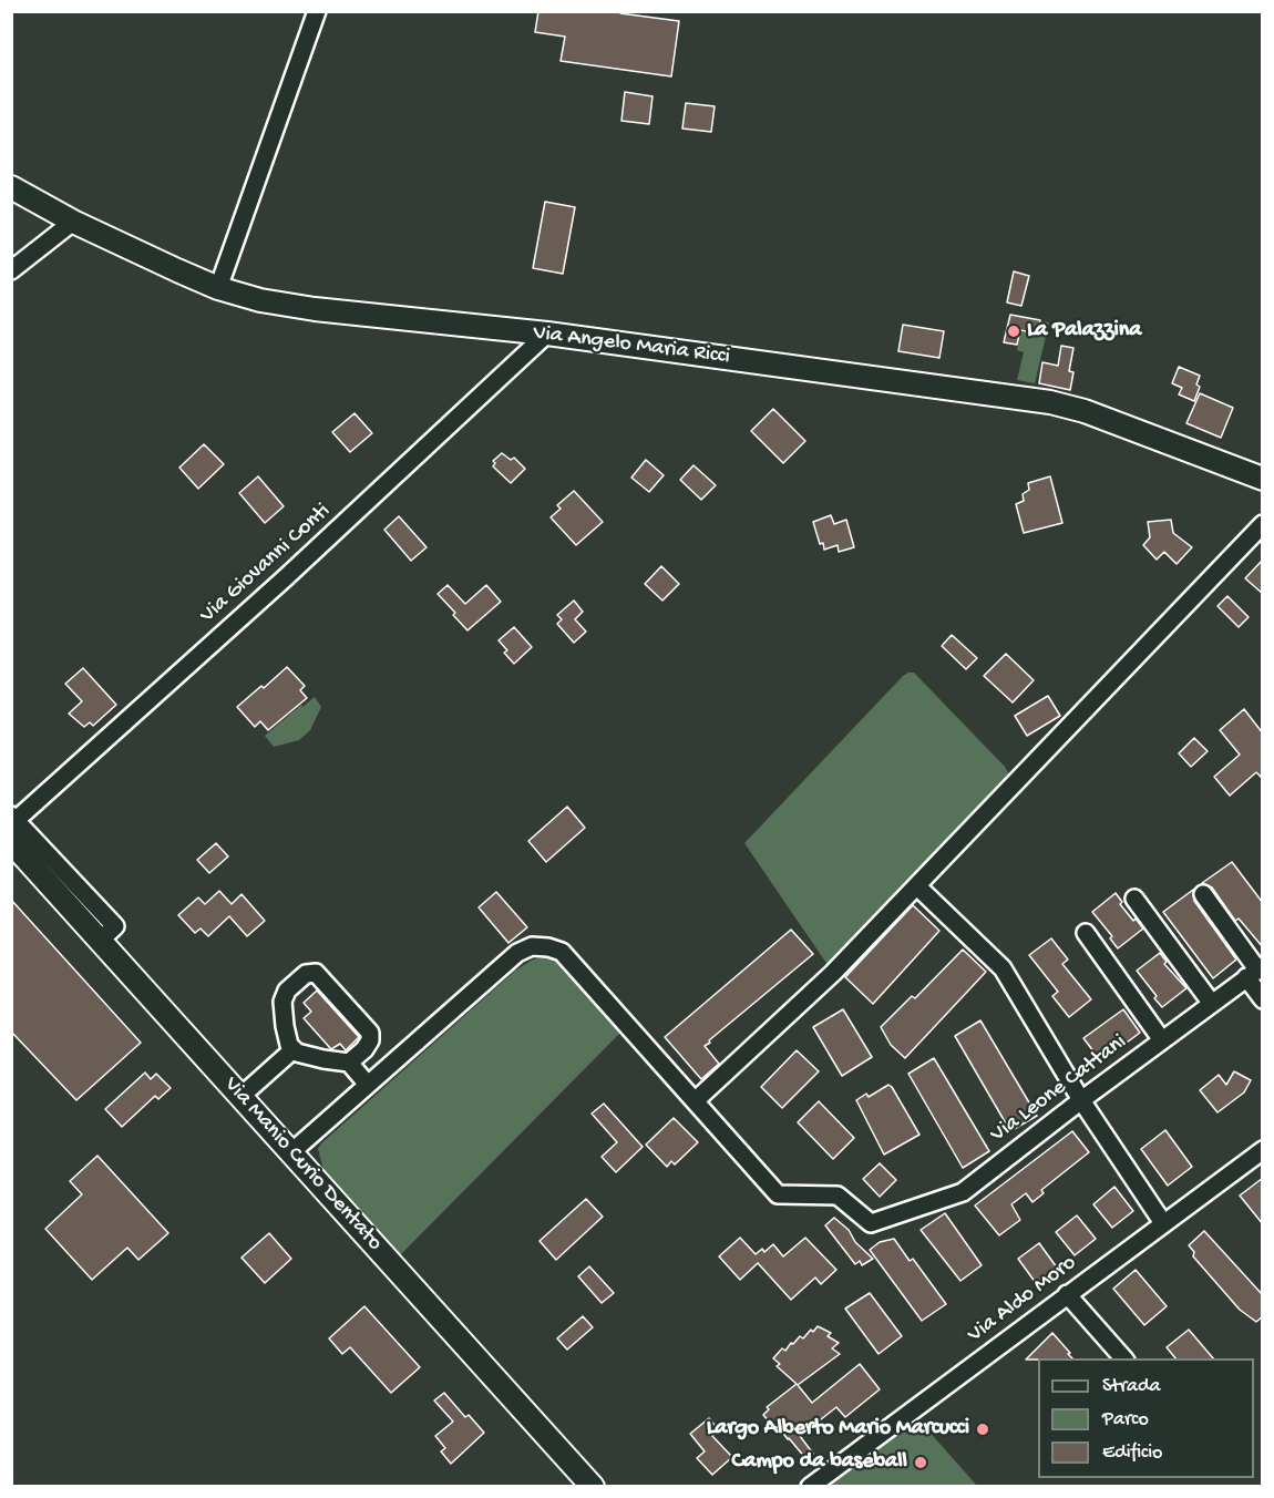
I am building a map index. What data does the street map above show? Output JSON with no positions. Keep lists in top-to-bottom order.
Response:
{
  "streets": {
    "main road": ["Via Angelo Maria Ricci", "Via Manio Curio Dentato"],
    "street": ["Via Giovanni Conti", "Via Leone Cattani", "Via Aldo Moro"]
  },
  "crossings": [
    ["Via Angelo Maria Ricci", "Via Giovanni Conti"]
  ],
  "places": ["La Palazzina", "Largo Alberto Mario Marcucci", "Campo da baseball"],
  "legend": ["Strada", "Parco", "Edificio"]
}
